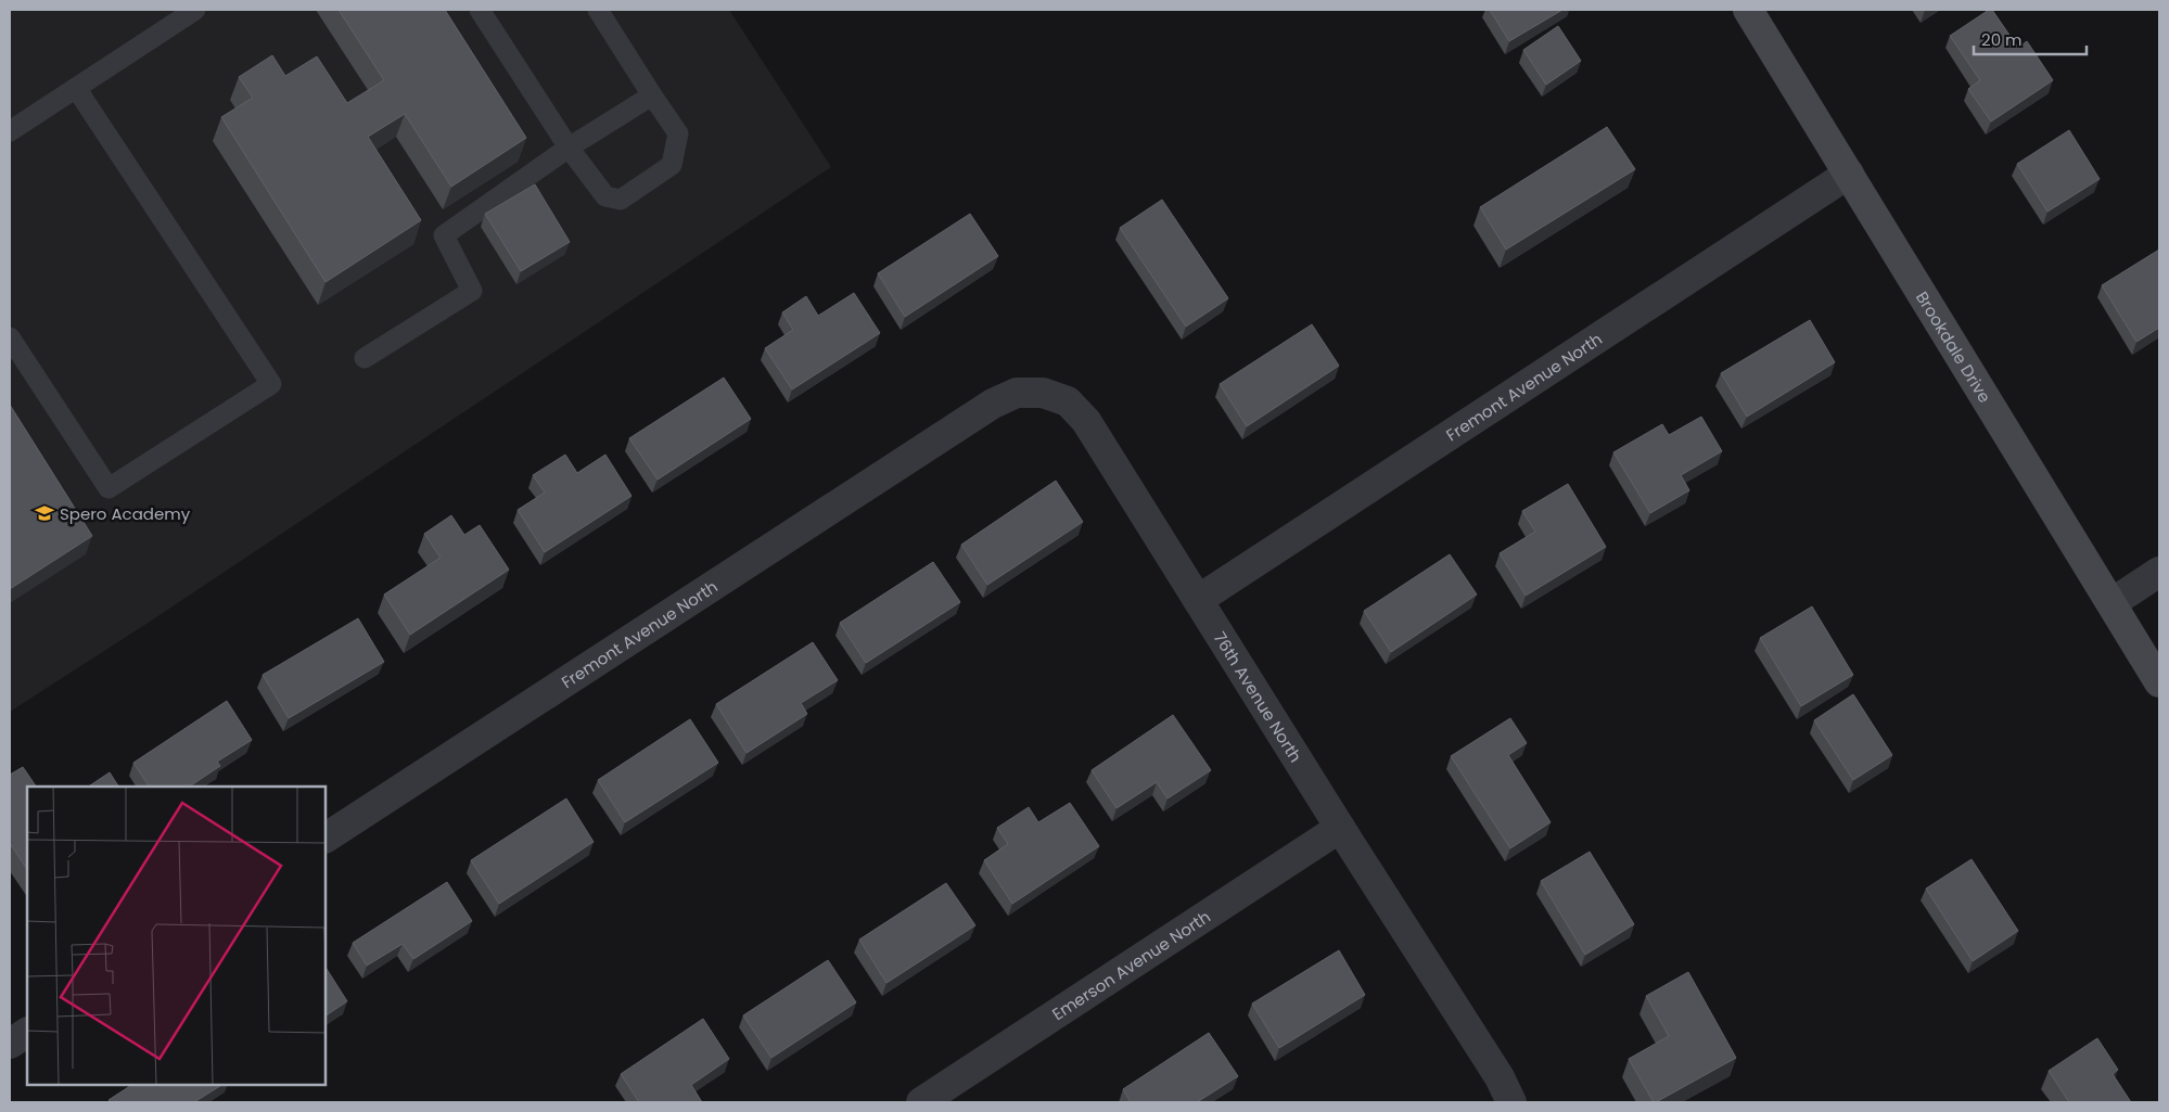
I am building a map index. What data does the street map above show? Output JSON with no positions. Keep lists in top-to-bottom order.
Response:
{
  "streets": {
    "street": [
      "Brookdale Drive",
      "Fremont Avenue North",
      "76th Avenue North",
      "Emerson Avenue North"
    ]
  },
  "crossings": [
    ["Brookdale Drive", "Fremont Avenue North"],
    ["Fremont Avenue North", "76th Avenue North"],
    ["76th Avenue North", "Emerson Avenue North"]
  ],
  "places": {
    "school or university": ["Spero Academy"]
  },
  "scale_bar": "20 m"
}
